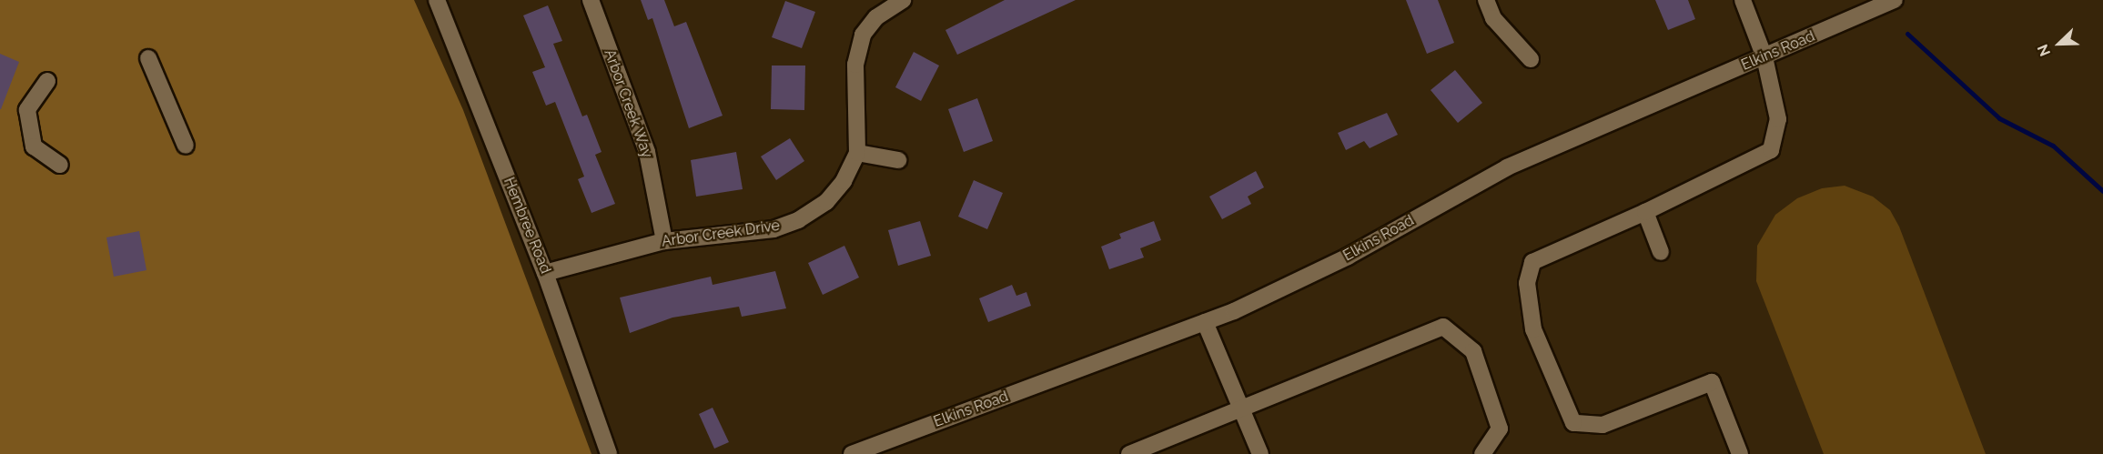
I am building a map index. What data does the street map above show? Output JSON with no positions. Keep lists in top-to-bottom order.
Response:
{
  "streets": {
    "street": [
      "Elkins Road",
      "Arbor Creek Way",
      "Hembree Road",
      "Arbor Creek Drive"
    ]
  },
  "crossings": [
    ["Arbor Creek Way", "Arbor Creek Drive"],
    ["Hembree Road", "Arbor Creek Drive"]
  ],
  "north": "bottom left"
}
